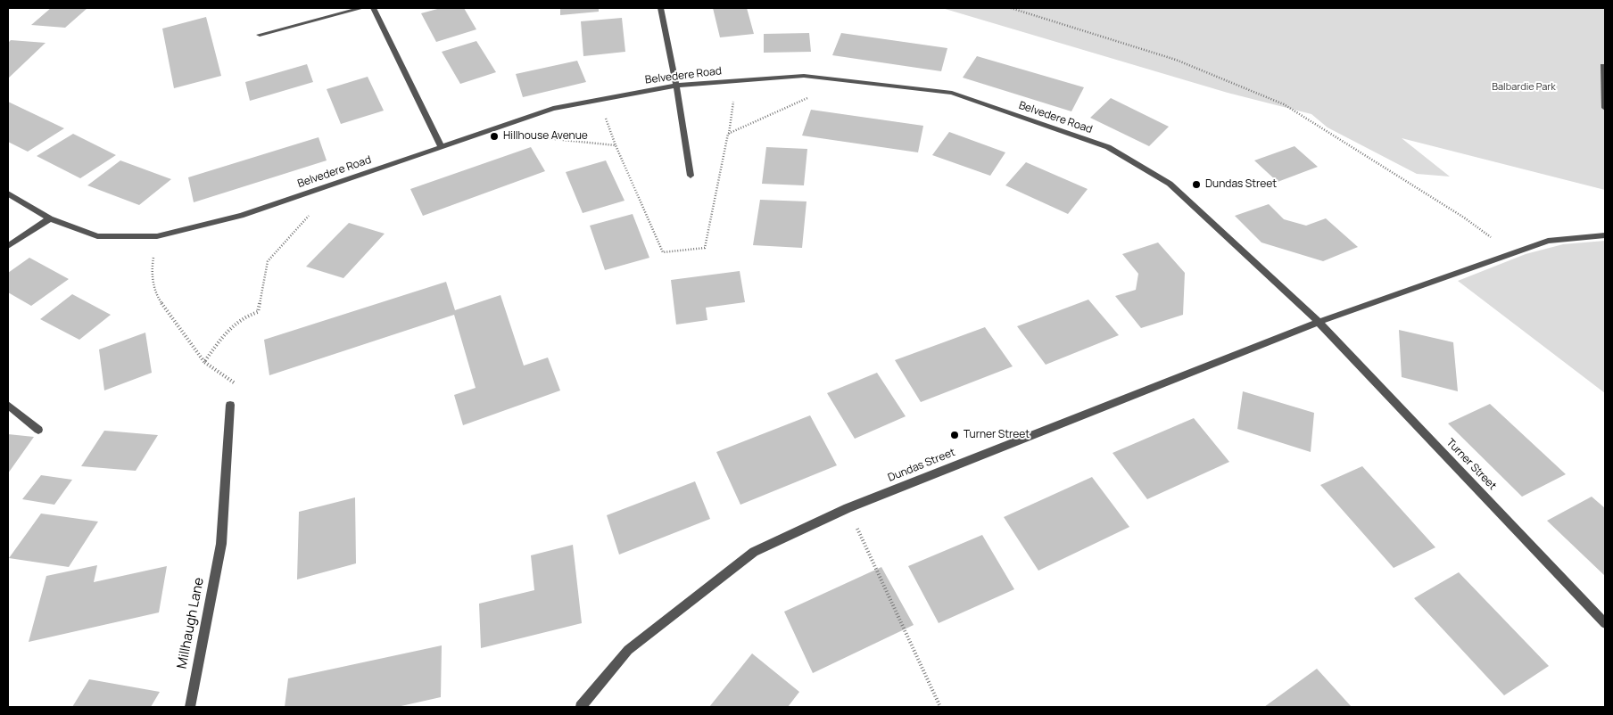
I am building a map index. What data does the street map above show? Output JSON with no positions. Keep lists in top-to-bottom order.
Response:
{
  "streets": {
    "street": [
      "Belvedere Road",
      "Turner Street",
      "Dundas Street",
      "Millhaugh Lane"
    ]
  },
  "crossings": [
    ["Belvedere Road", "Turner Street"],
    ["Belvedere Road", "Dundas Street"],
    ["Turner Street", "Dundas Street"]
  ],
  "parks": ["Balbardie Park"],
  "places": ["Hillhouse Avenue", "Dundas Street", "Turner Street"]
}
